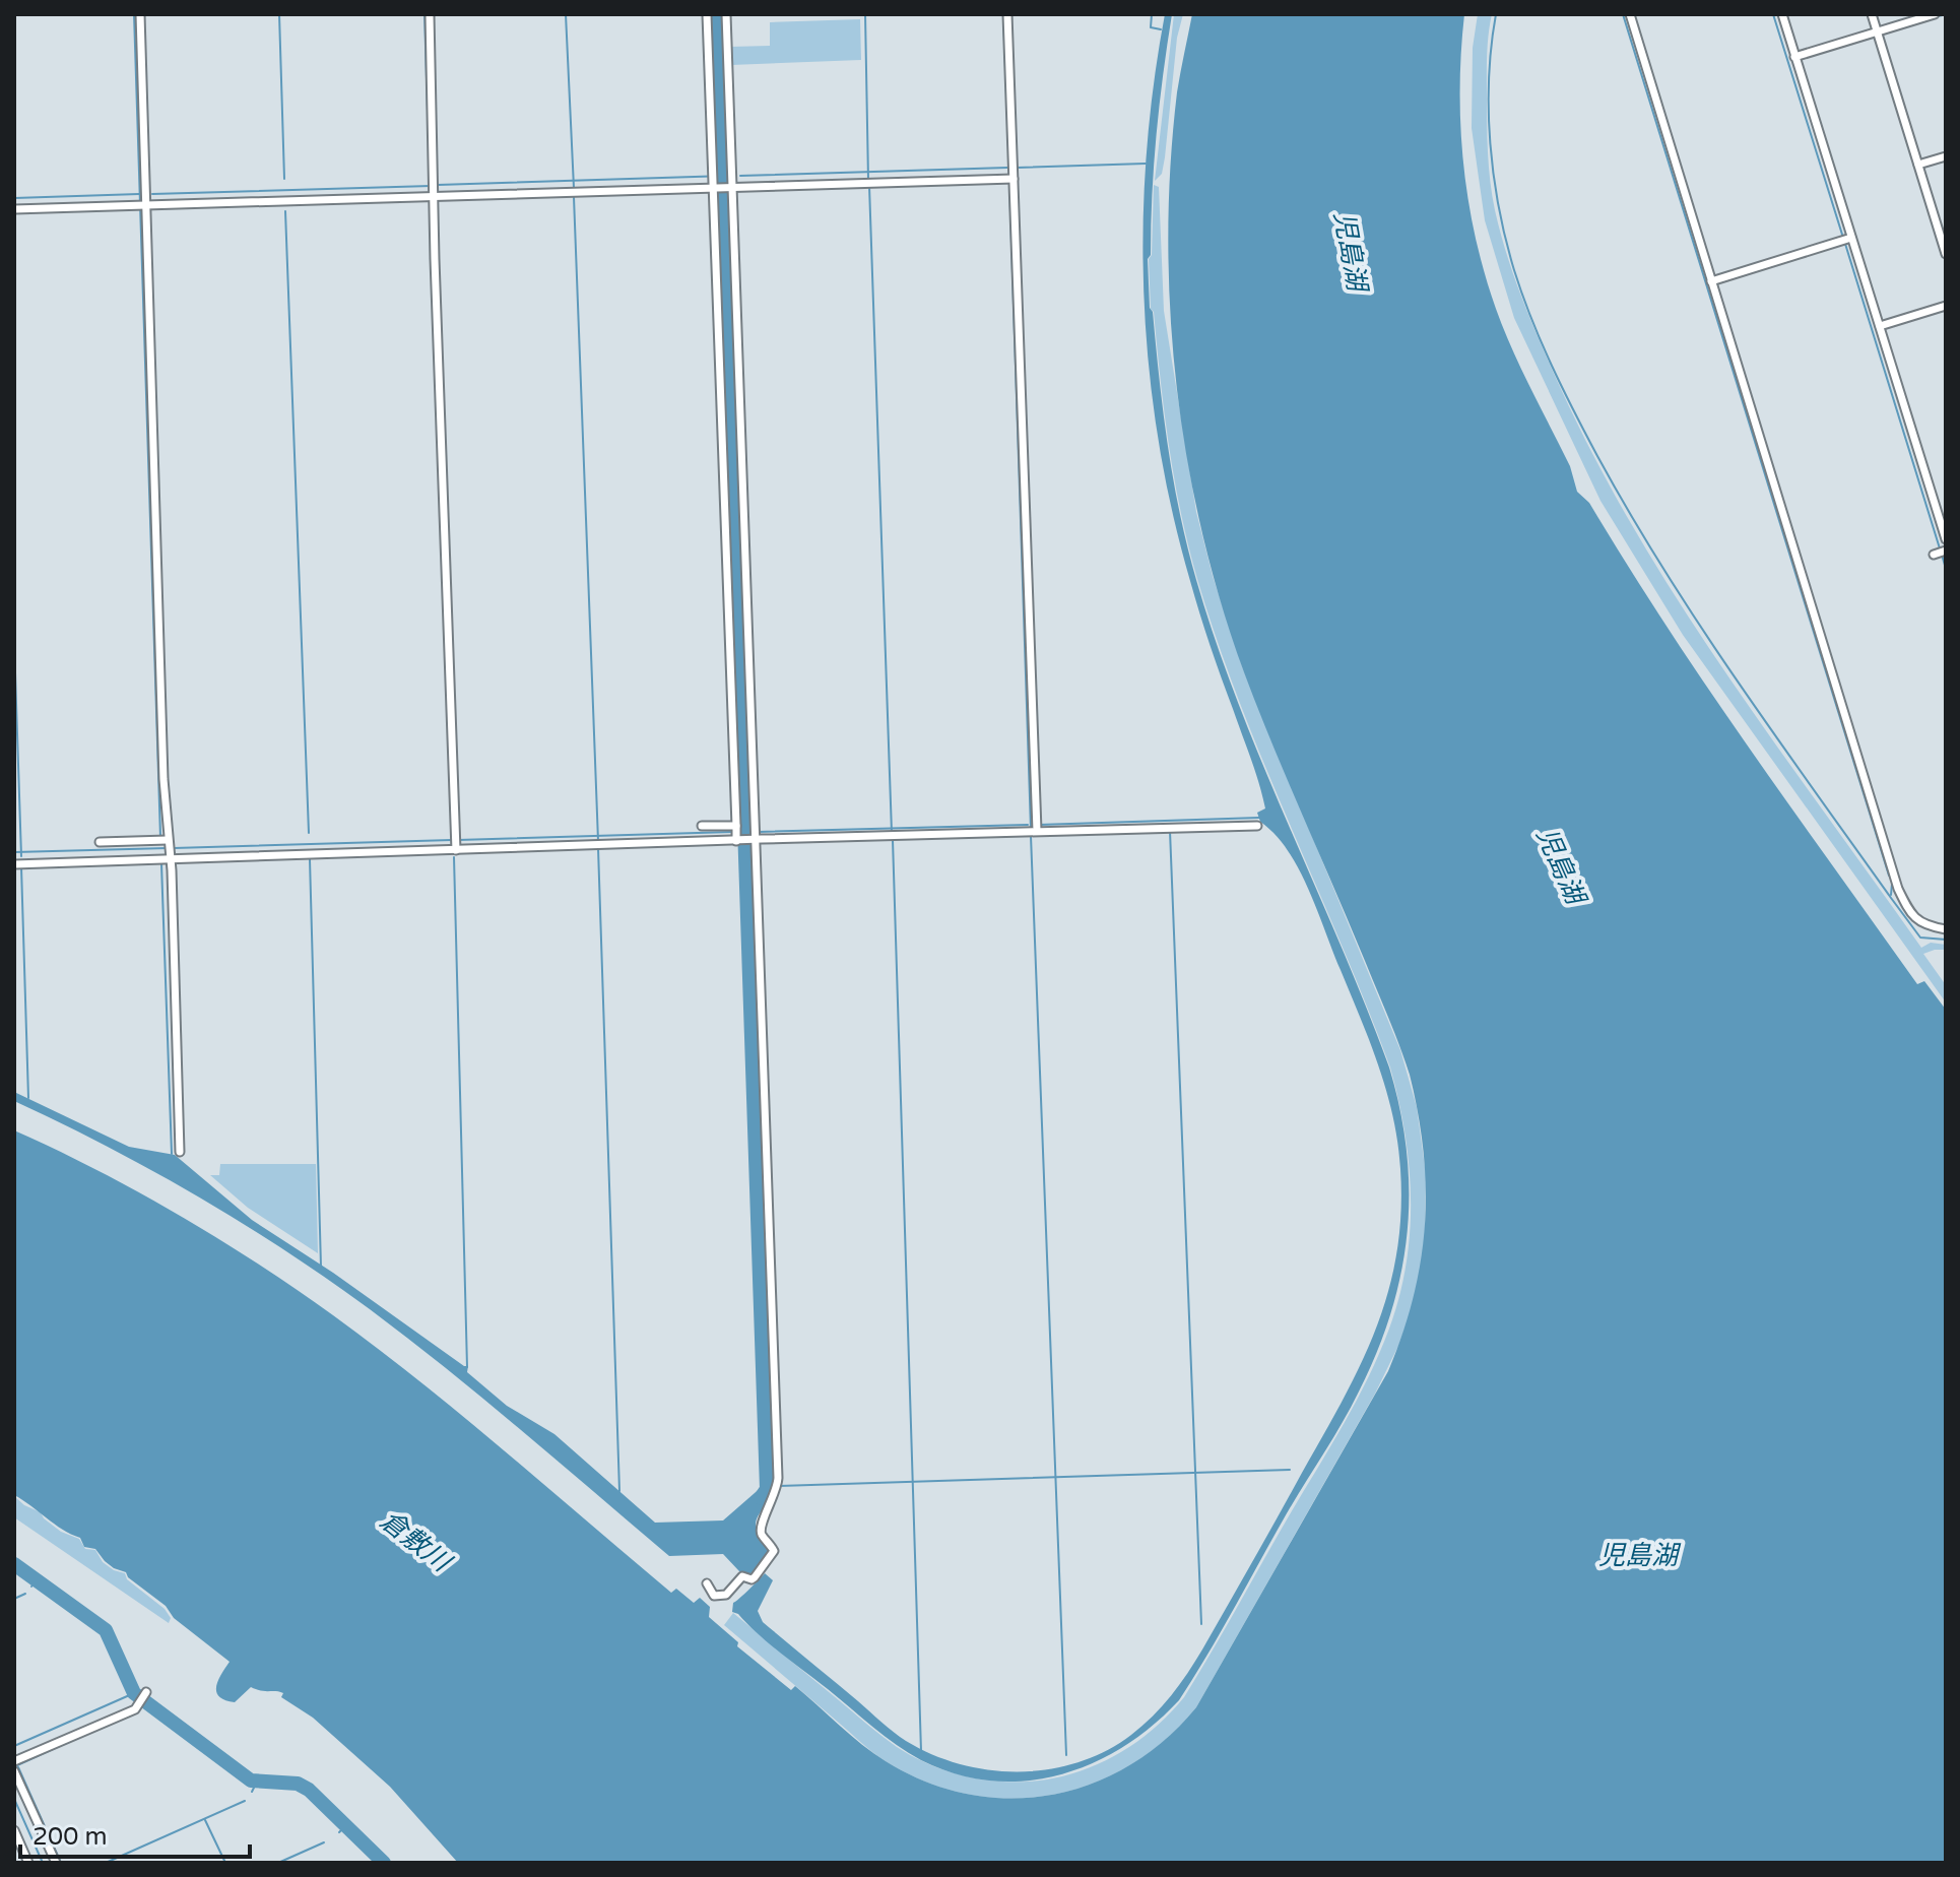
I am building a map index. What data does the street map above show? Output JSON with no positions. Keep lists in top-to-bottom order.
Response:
{
  "water": ["児島湖", "倉敷川"],
  "scale_bar": "200 m"
}
